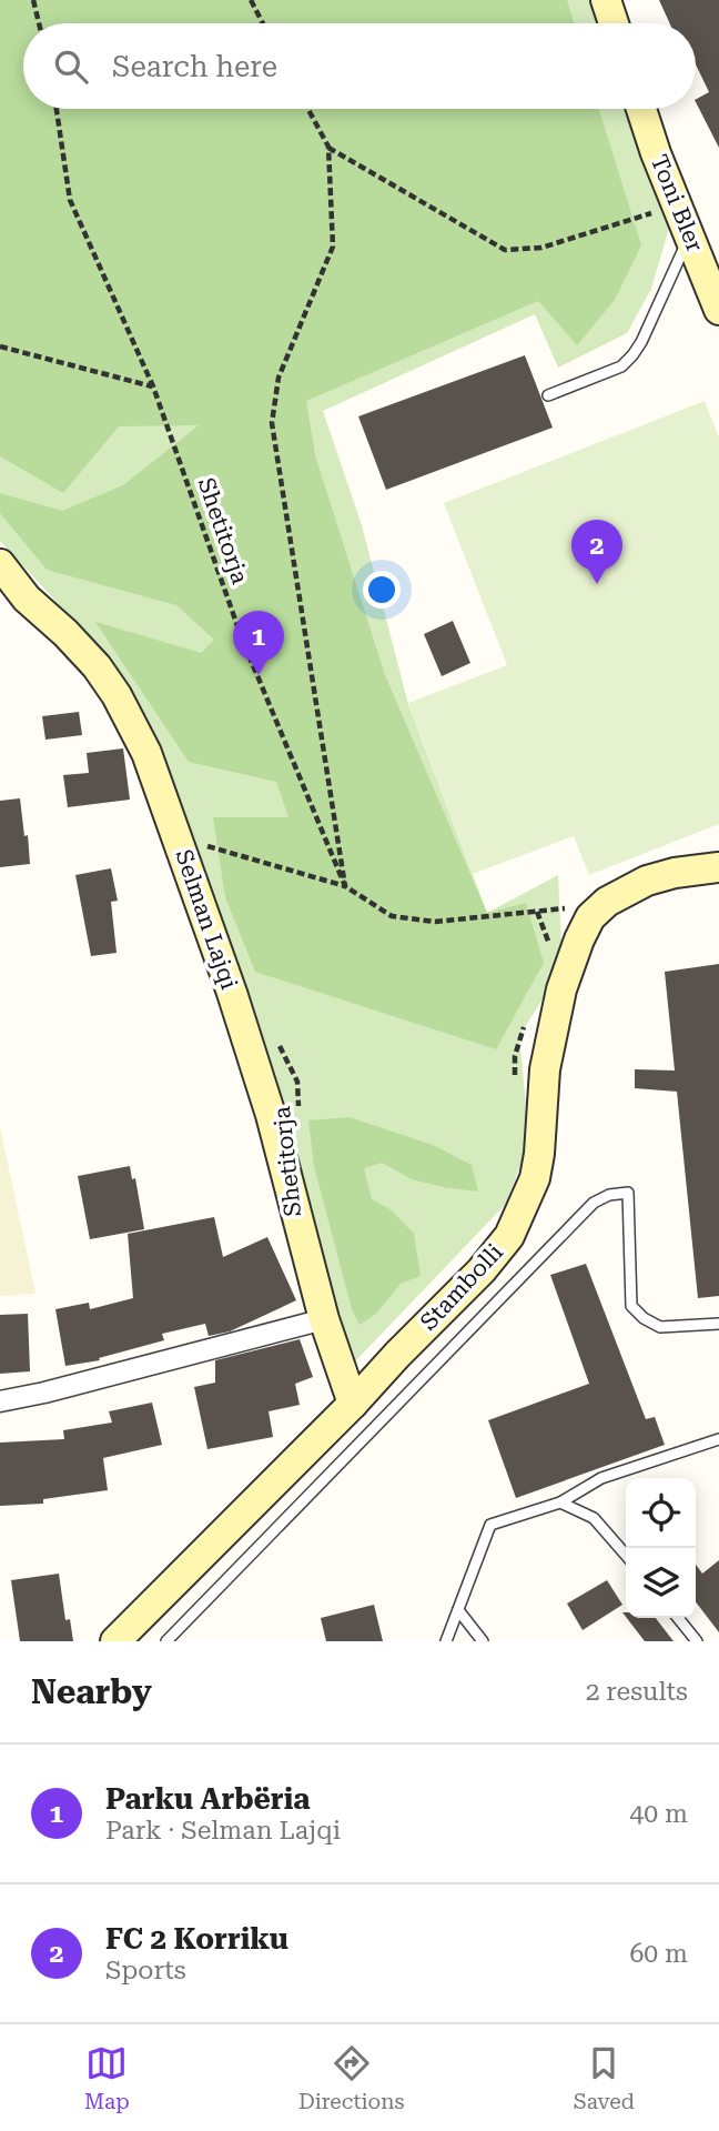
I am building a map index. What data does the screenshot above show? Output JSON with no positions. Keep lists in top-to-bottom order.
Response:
{
  "streets": {
    "street": ["Toni Bler", "Selman Lajqi", "Stambolli"],
    "path": ["Shetitorja"]
  },
  "crossings": [
    ["Selman Lajqi", "Stambolli"]
  ],
  "page": {
    "search": "Search here",
    "pins": ["2", "1"],
    "heading": ["Nearby", "2 results"],
    "list": [
      {
        "mark": "1",
        "name": "Parku Arbëria",
        "note": "Park · Selman Lajqi",
        "value": "40 m"
      },
      {
        "mark": "2",
        "name": "FC 2 Korriku",
        "note": "Sports",
        "value": "60 m"
      }
    ],
    "nav": ["Map", "Directions", "Saved"]
  }
}
